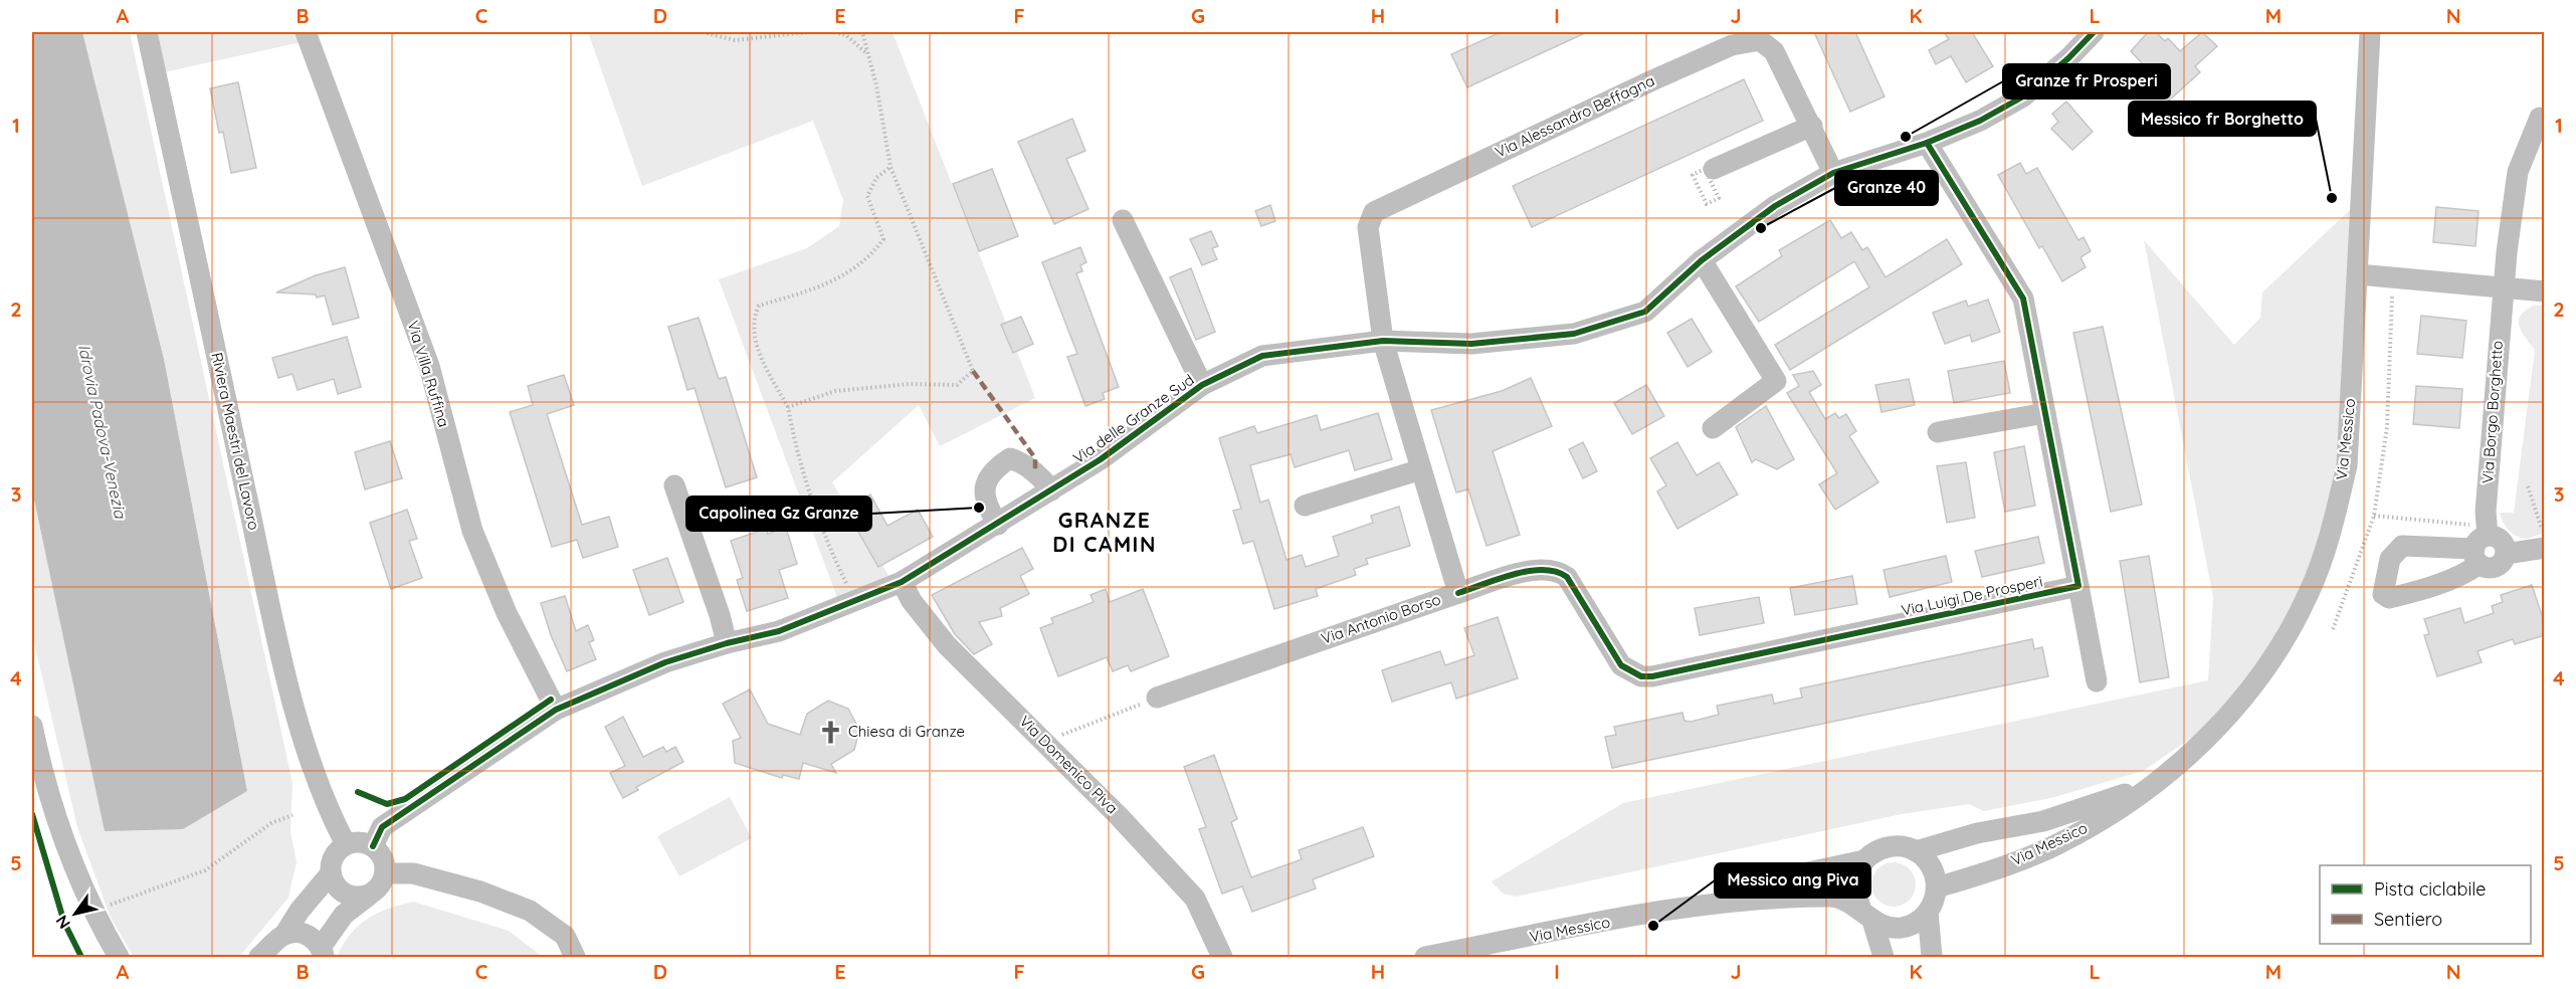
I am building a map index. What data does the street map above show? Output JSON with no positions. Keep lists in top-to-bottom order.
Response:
{
  "streets": {
    "street": [
      "Via Alessandro Beffagna",
      "Via Villa Ruffina",
      "Via Borgo Borghetto",
      "Via delle Granze Sud",
      "Via Messico",
      "Riviera Maestri del Lavoro",
      "Via Luigi De Prosperi",
      "Via Antonio Borso",
      "Via Domenico Piva"
    ]
  },
  "crossings": [
    ["Via Alessandro Beffagna", "Via delle Granze Sud"],
    ["Via Alessandro Beffagna", "Via Antonio Borso"],
    ["Via Villa Ruffina", "Via delle Granze Sud"],
    ["Via delle Granze Sud", "Riviera Maestri del Lavoro"],
    ["Via delle Granze Sud", "Via Antonio Borso"],
    ["Via delle Granze Sud", "Via Domenico Piva"],
    ["Via Luigi De Prosperi", "Via Antonio Borso"]
  ],
  "districts": ["GRANZE DI CAMIN"],
  "water": ["Idrovia Padova-Venezia"],
  "places": {
    "other": [
      "Granze fr Prosperi",
      "Messico fr Borghetto",
      "Granze 40",
      "Capolinea Gz Granze",
      "Messico ang Piva"
    ],
    "church": ["Chiesa di Granze"]
  },
  "legend": ["Pista ciclabile", "Sentiero"],
  "north": "bottom left",
  "grid": {
    "columns": [
      "A",
      "B",
      "C",
      "D",
      "E",
      "F",
      "G",
      "H",
      "I",
      "J",
      "K",
      "L",
      "M",
      "N"
    ],
    "rows": [
      "1",
      "2",
      "3",
      "4",
      "5"
    ]
  }
}
